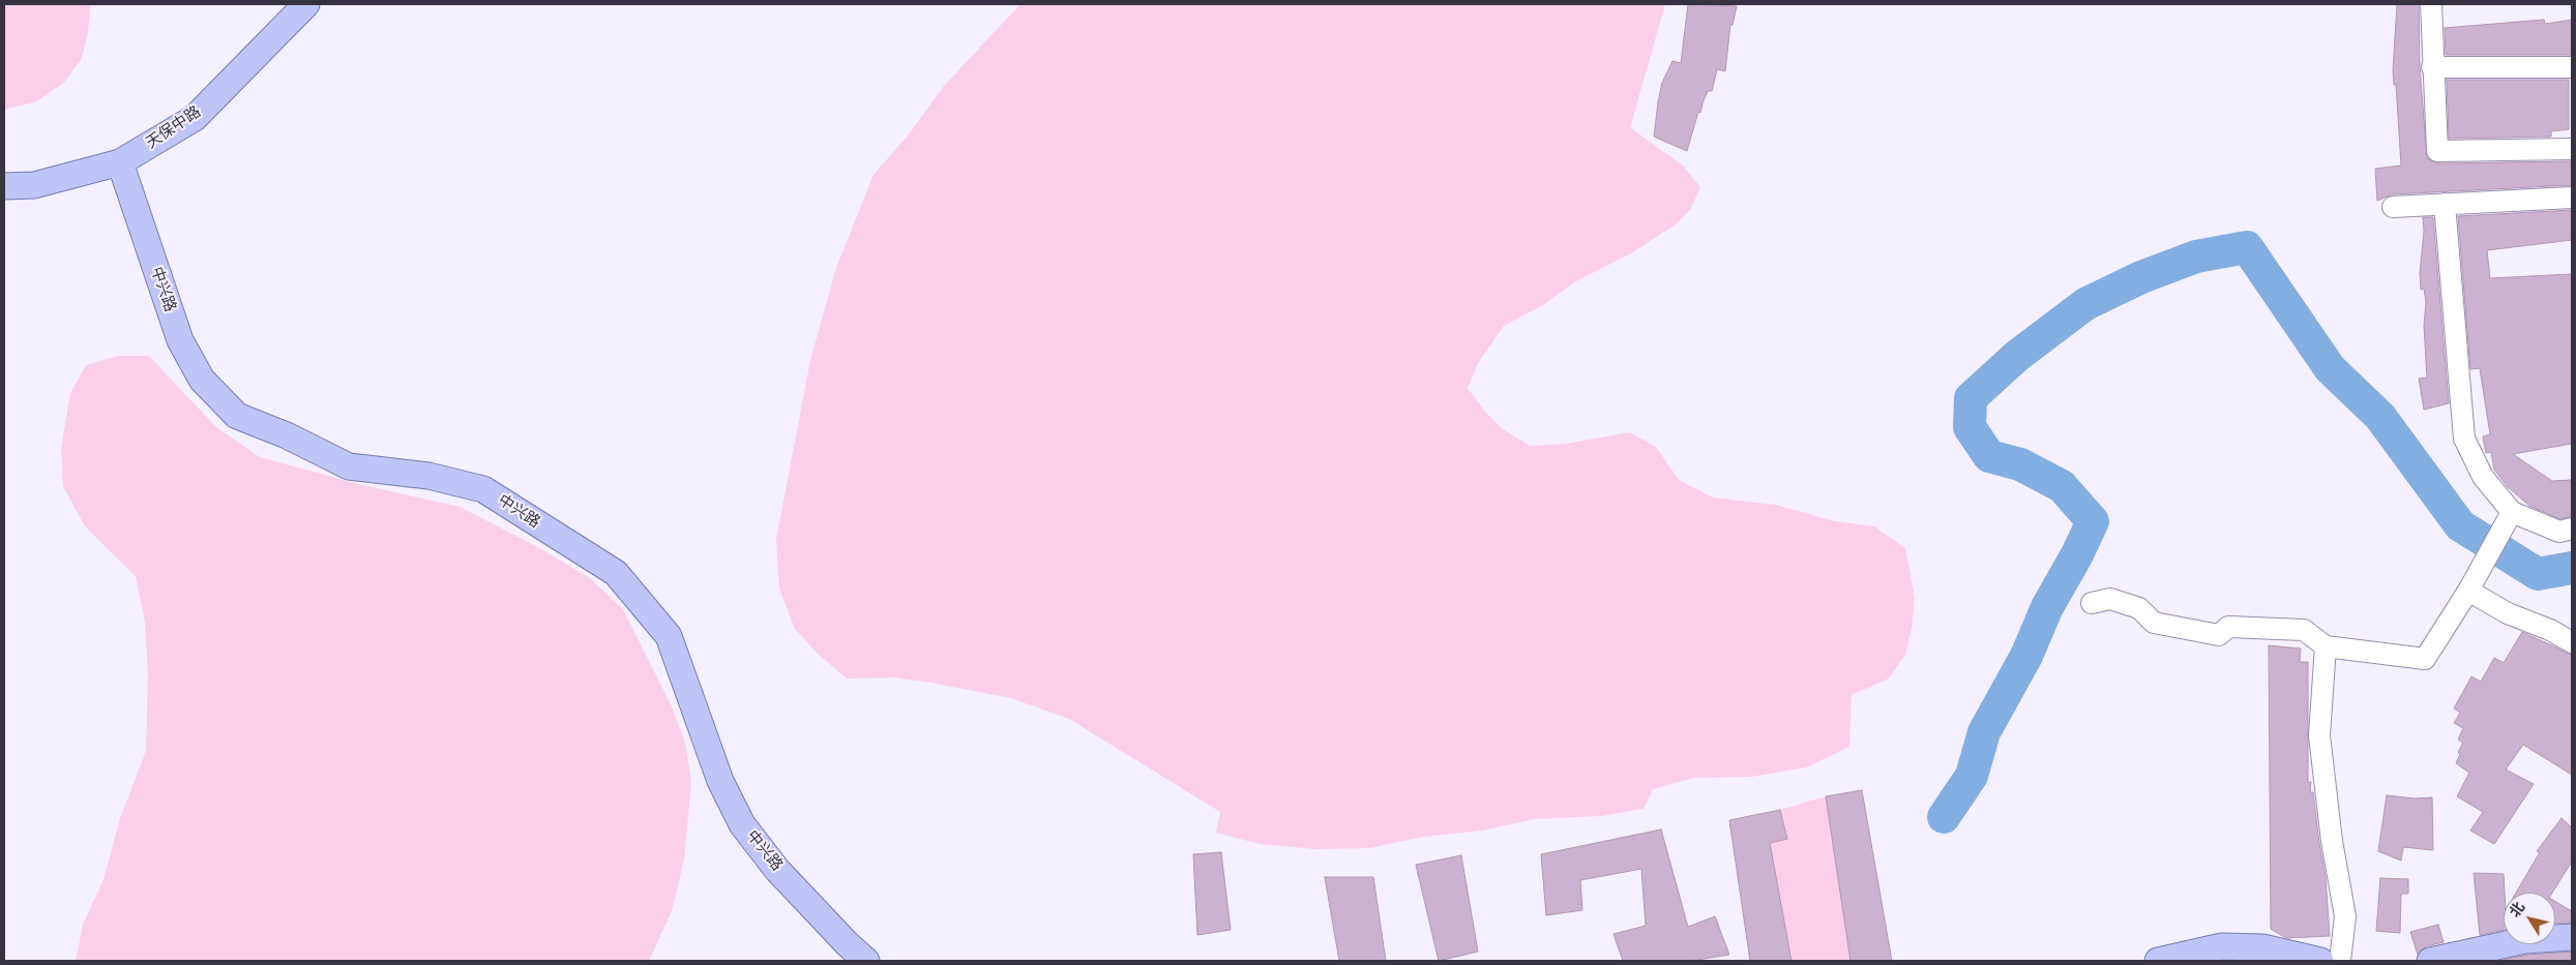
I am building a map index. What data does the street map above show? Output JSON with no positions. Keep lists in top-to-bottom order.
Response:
{
  "streets": {
    "main road": ["天保中路", "中兴路"]
  },
  "crossings": [
    ["天保中路", "中兴路"]
  ],
  "north": "top left"
}
